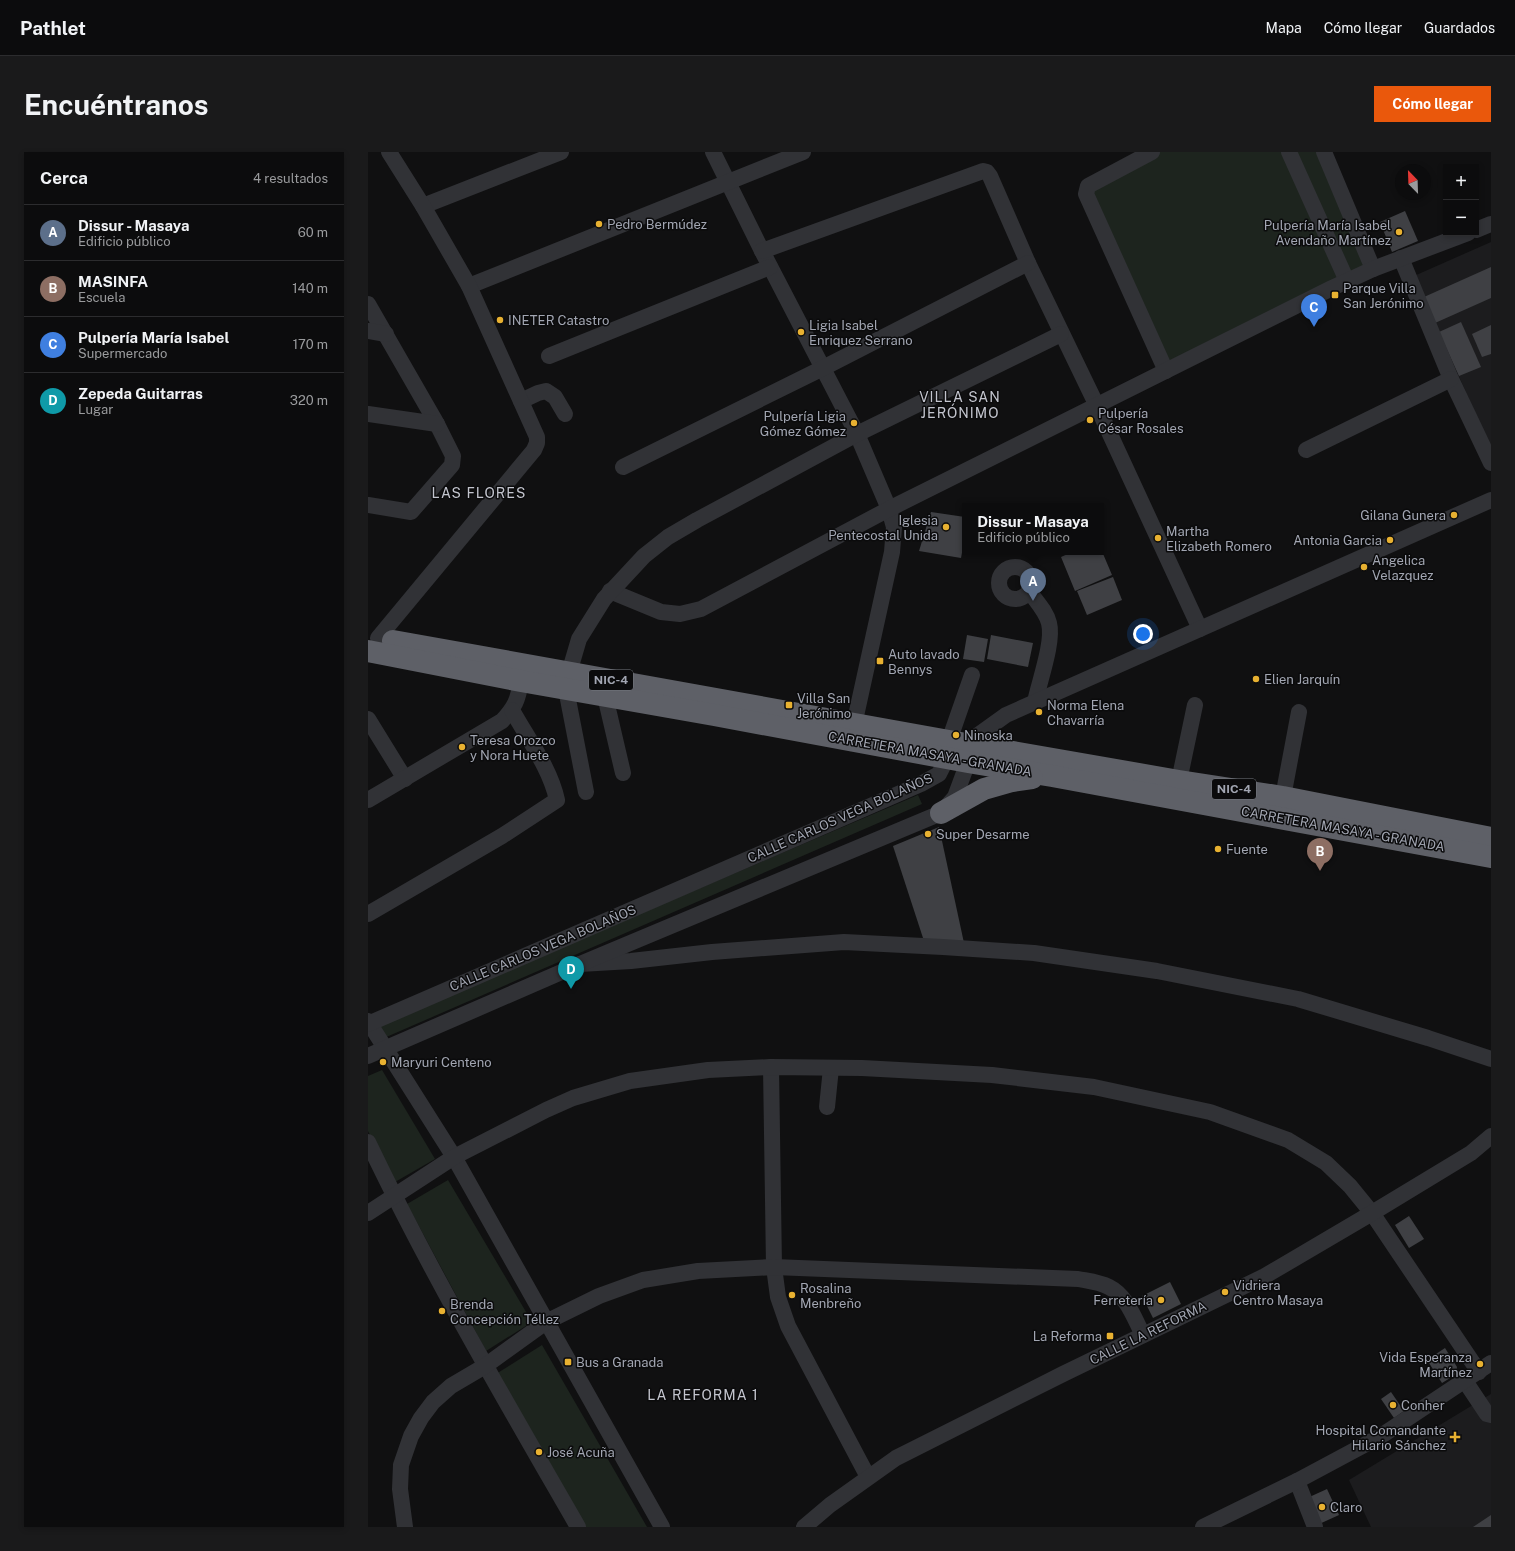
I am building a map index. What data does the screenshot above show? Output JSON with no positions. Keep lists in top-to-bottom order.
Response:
{
  "streets": {
    "highway": ["NIC-4", "CARRETERA MASAYA - GRANADA"],
    "street": ["CALLE CARLOS VEGA BOLAÑOS", "CALLE LA REFORMA"]
  },
  "crossings": [
    ["CARRETERA MASAYA - GRANADA", "CALLE CARLOS VEGA BOLAÑOS"]
  ],
  "districts": ["VILLA SAN JERÓNIMO", "LAS FLORES", "LA REFORMA 1"],
  "places": {
    "other": [
      "Pedro Bermúdez",
      "Pulpería María Isabel Avendaño Martínez",
      "INETER Catastro",
      "Ligia Isabel Enriquez Serrano",
      "Pulpería César Rosales",
      "Pulpería Ligia Gómez Gómez",
      "Gilana Gunera",
      "Iglesia Pentecostal Unida",
      "Martha Elizabeth Romero",
      "Antonia Garcia",
      "Angelica Velazquez",
      "Elien Jarquín",
      "Norma Elena Chavarría",
      "Ninoska",
      "Teresa Orozco y Nora Huete",
      "Super Desarme",
      "Fuente",
      "Maryuri Centeno",
      "Vidriera Centro Masaya",
      "Rosalina Menbreño",
      "Ferretería",
      "Brenda Concepción Téllez",
      "Vida Esperanza Martínez",
      "Conher",
      "José Acuña",
      "Claro"
    ],
    "transit": [
      "Parque Villa San Jerónimo",
      "Auto lavado Bennys",
      "Villa San Jerónimo",
      "La Reforma",
      "Bus a Granada"
    ],
    "health": ["Hospital Comandante Hilario Sánchez"]
  },
  "north": "top left",
  "page": {
    "header": "Pathlet",
    "nav": ["Mapa", "Cómo llegar", "Guardados"],
    "buttons": "Cómo llegar",
    "title": "Encuéntranos",
    "heading": ["Cerca", "4 resultados"],
    "map_buttons": ["+", "−"],
    "list": [
      {
        "mark": "A",
        "name": "Dissur - Masaya",
        "note": "Edificio público",
        "value": "60 m"
      },
      {
        "mark": "B",
        "name": "MASINFA",
        "note": "Escuela",
        "value": "140 m"
      },
      {
        "mark": "C",
        "name": "Pulpería María Isabel",
        "note": "Supermercado",
        "value": "170 m"
      },
      {
        "mark": "D",
        "name": "Zepeda Guitarras",
        "note": "Lugar",
        "value": "320 m"
      }
    ],
    "pins": [
      "C",
      "A",
      "B",
      "D"
    ],
    "popup": ["Dissur - Masaya", "Edificio público"]
  }
}
